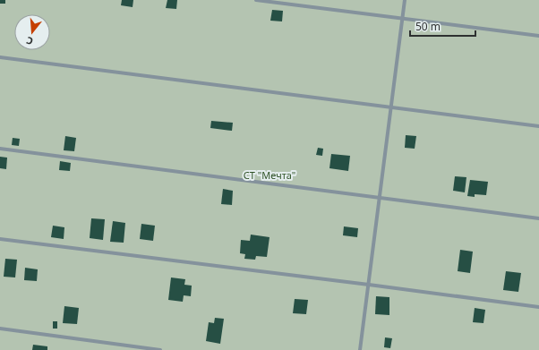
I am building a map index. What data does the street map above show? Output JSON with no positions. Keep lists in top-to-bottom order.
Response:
{
  "parks": ["СТ \"Мечта\""],
  "scale_bar": "50 m",
  "north": "bottom"
}
